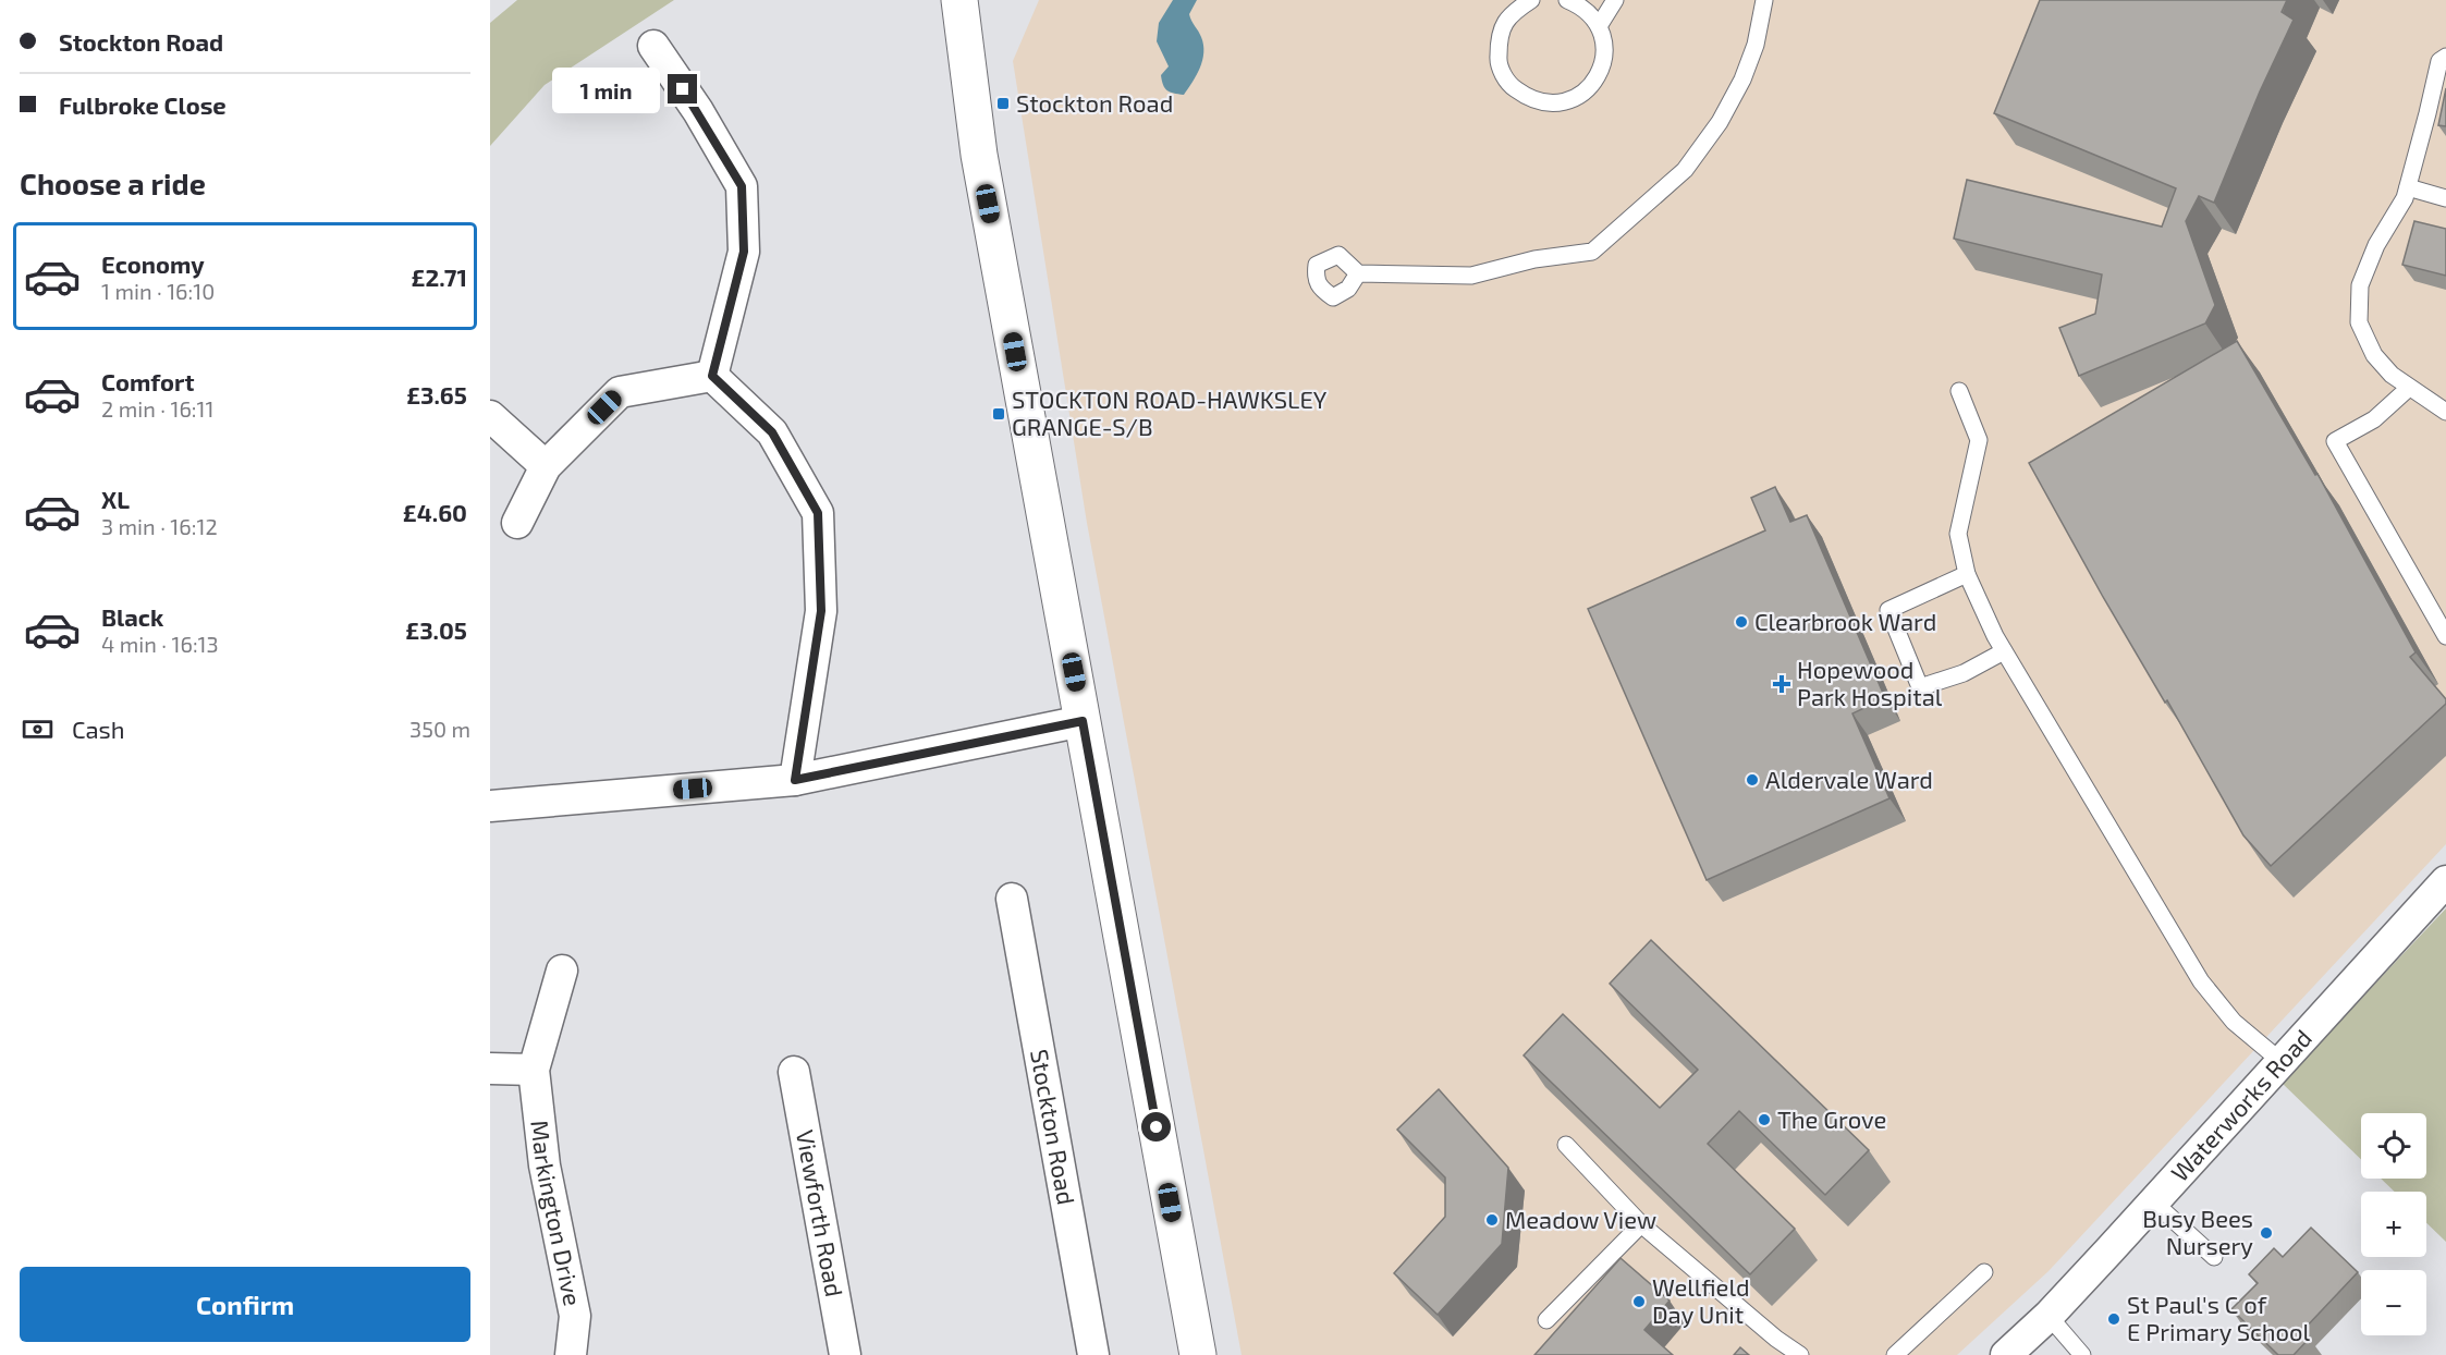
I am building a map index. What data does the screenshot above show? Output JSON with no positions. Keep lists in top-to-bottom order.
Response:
{
  "streets": {
    "street": [
      "Waterworks Road",
      "Stockton Road",
      "Markington Drive",
      "Viewforth Road"
    ]
  },
  "places": {
    "transit": ["Stockton Road", "STOCKTON ROAD-HAWKSLEY GRANGE-S/B"],
    "other": [
      "Clearbrook Ward",
      "Aldervale Ward",
      "The Grove",
      "Meadow View",
      "Busy Bees Nursery",
      "Wellfield Day Unit",
      "St Paul's C of E Primary School"
    ],
    "health": ["Hopewood Park Hospital"]
  },
  "page": {
    "banner": ["Stockton Road", "Fulbroke Close"],
    "bubble": "1 min",
    "heading": "Choose a ride",
    "list": [
      {
        "name": "Economy",
        "note": "1 min · 16:10",
        "value": "£2.71"
      },
      {
        "name": "Comfort",
        "note": "2 min · 16:11",
        "value": "£3.65"
      },
      {
        "name": "XL",
        "note": "3 min · 16:12",
        "value": "£4.60"
      },
      {
        "name": "Black",
        "note": "4 min · 16:13",
        "value": "£3.05"
      }
    ],
    "pay": ["Cash", "350 m"],
    "map_buttons": ["+", "−"],
    "buttons": "Confirm"
  }
}
